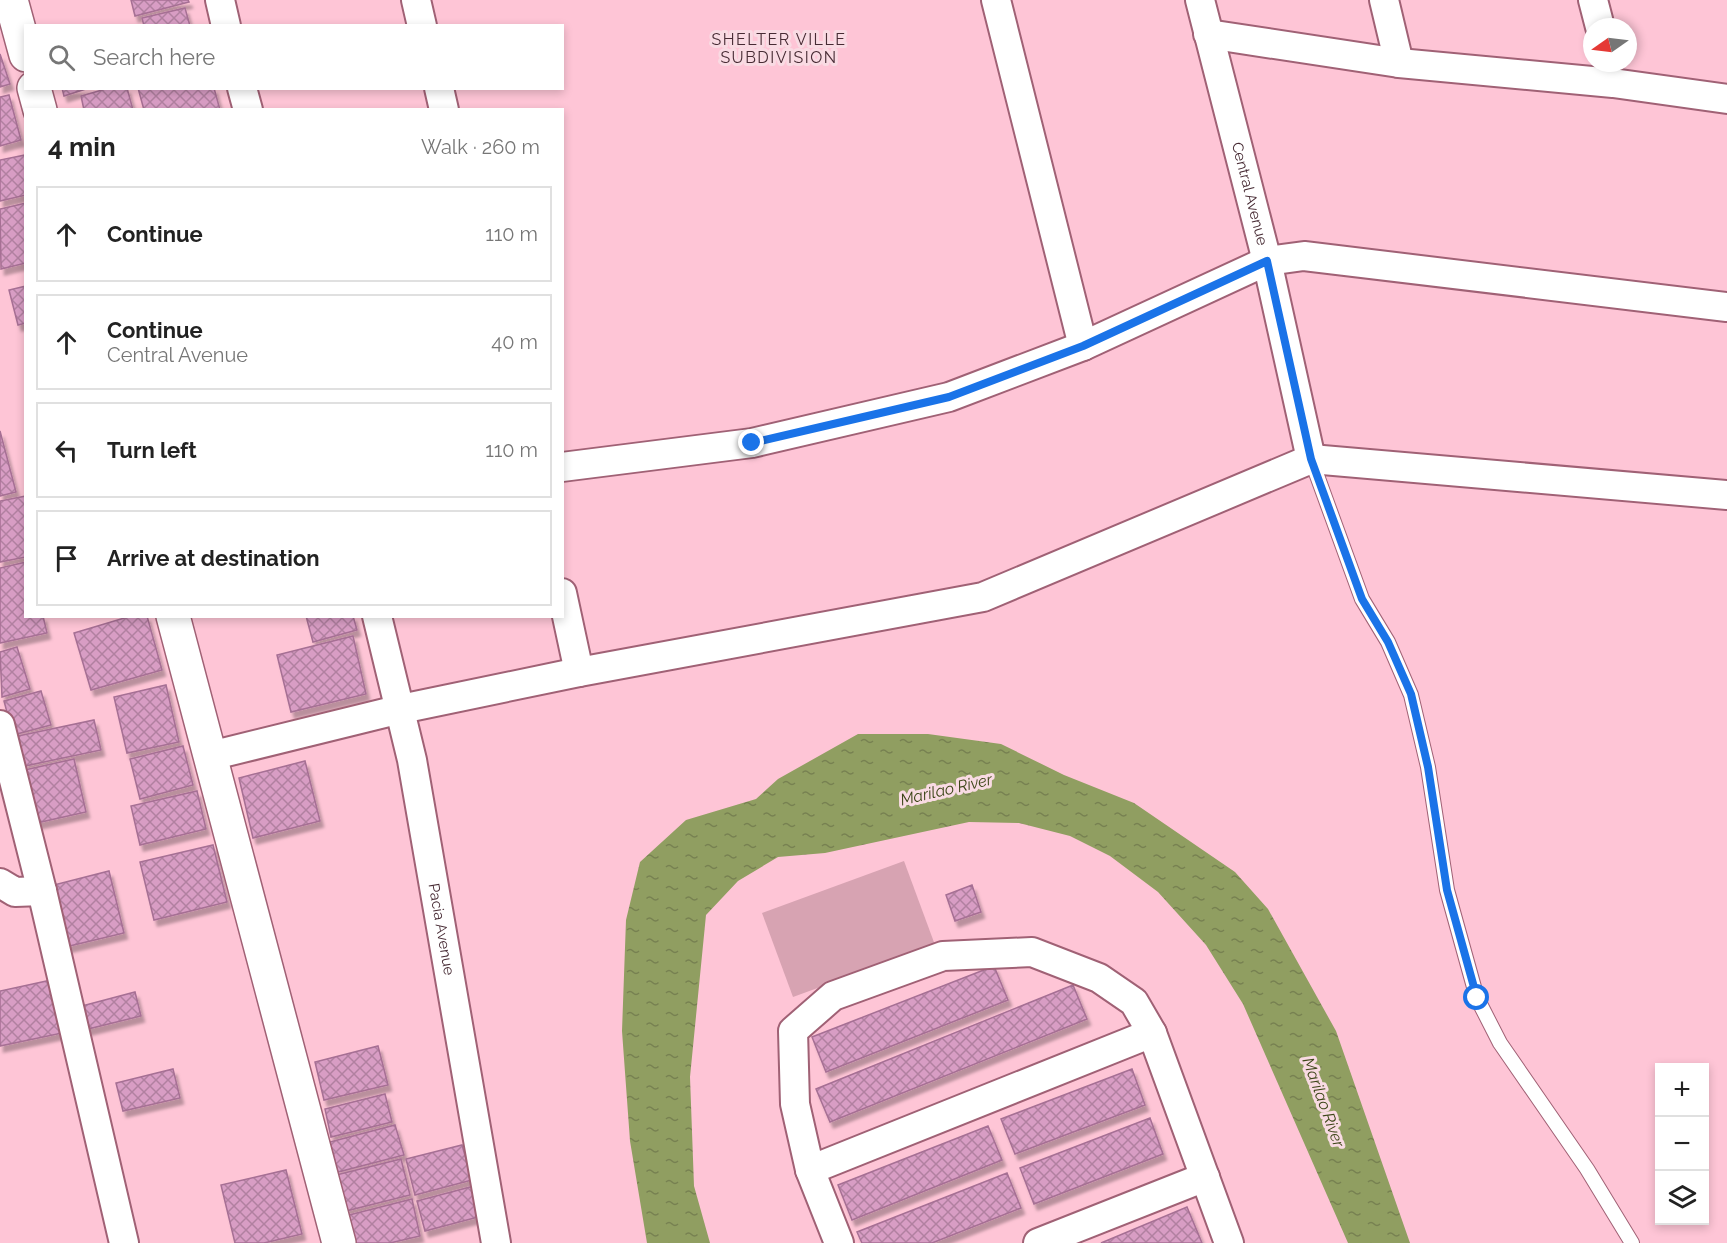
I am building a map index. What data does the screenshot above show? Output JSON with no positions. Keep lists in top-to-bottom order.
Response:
{
  "streets": {
    "street": ["Central Avenue", "Pacia Avenue"]
  },
  "districts": ["SHELTER VILLE SUBDIVISION"],
  "water": ["Marilao River"],
  "north": "left",
  "page": {
    "search": "Search here",
    "heading": ["4 min", "Walk · 260 m"],
    "list": [
      ["Continue", "110 m"],
      ["Continue", "Central Avenue", "40 m"],
      ["Turn left", "110 m"],
      "Arrive at destination"
    ],
    "map_buttons": ["+", "−"]
  }
}
